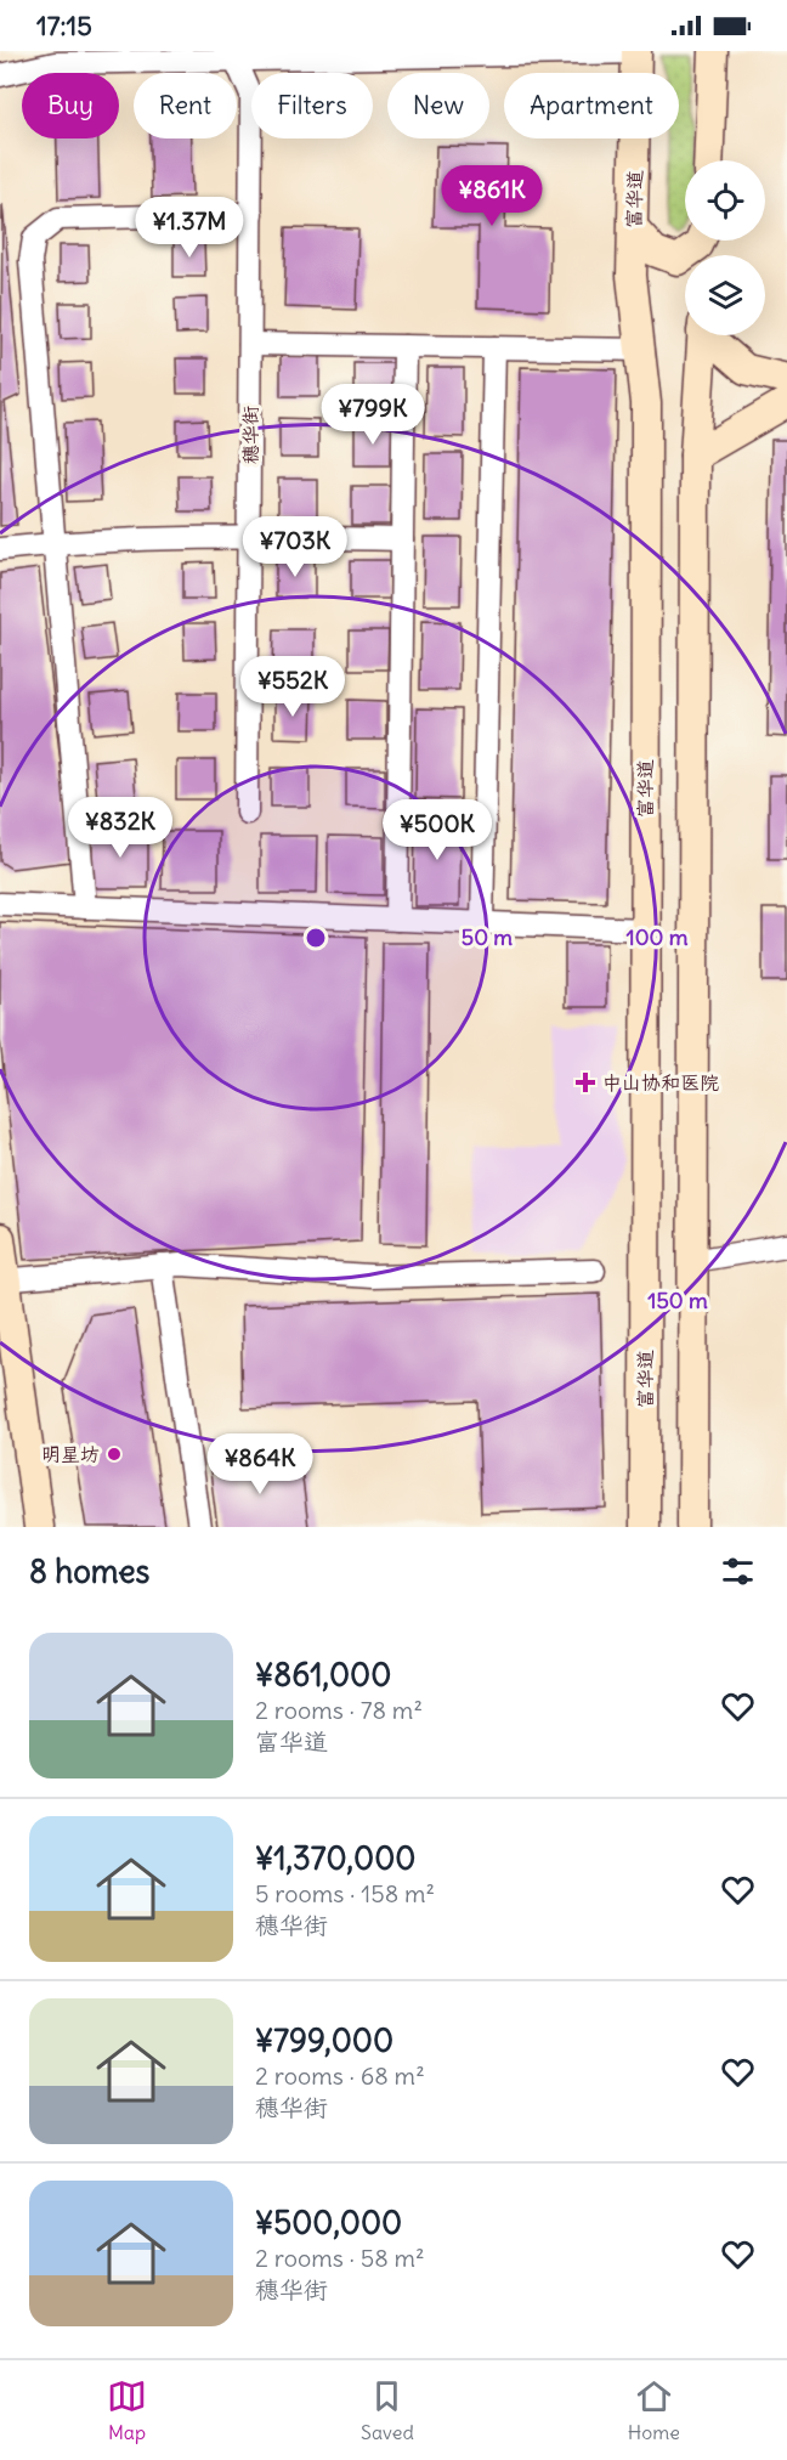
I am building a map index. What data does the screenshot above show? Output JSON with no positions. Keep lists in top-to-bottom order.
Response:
{
  "streets": {
    "main road": ["富华道"],
    "street": ["穗华街"]
  },
  "places": {
    "health": ["中山协和医院"],
    "other": ["明星坊"]
  },
  "page": {
    "status": "17:15",
    "chip": [
      "Buy",
      "Rent",
      "Filters",
      "New",
      "Apartment"
    ],
    "price": [
      "¥861K",
      "¥1.37M",
      "¥799K",
      "¥703K",
      "¥552K",
      "¥832K",
      "¥500K",
      "¥864K"
    ],
    "heading": "8 homes",
    "list": [
      {
        "name": "¥861,000",
        "note": "2 rooms · 78 m² · 富华道"
      },
      {
        "name": "¥1,370,000",
        "note": "5 rooms · 158 m² · 穗华街"
      },
      {
        "name": "¥799,000",
        "note": "2 rooms · 68 m² · 穗华街"
      },
      {
        "name": "¥500,000",
        "note": "2 rooms · 58 m² · 穗华街"
      }
    ],
    "tabs": ["Map", "Saved", "Home"]
  },
  "rings": ["50 m", "100 m", "150 m"]
}
